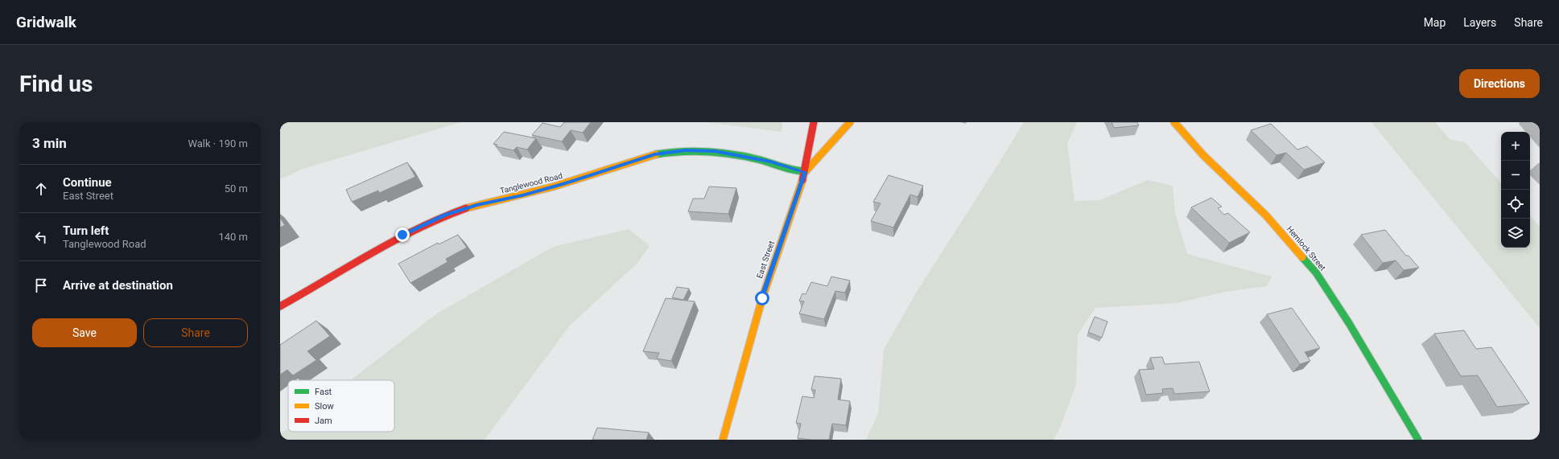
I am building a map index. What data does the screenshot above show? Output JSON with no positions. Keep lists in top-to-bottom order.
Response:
{
  "streets": {
    "street": ["Tanglewood Road", "Hemlock Street", "East Street"]
  },
  "crossings": [
    ["Tanglewood Road", "East Street"]
  ],
  "legend": ["Fast", "Slow", "Jam"],
  "page": {
    "header": "Gridwalk",
    "nav": ["Map", "Layers", "Share"],
    "buttons": [
      "Directions",
      ["Save", "Share"]
    ],
    "title": "Find us",
    "heading": ["3 min", "Walk · 190 m"],
    "map_buttons": ["+", "−"],
    "list": [
      ["Continue", "East Street", "50 m"],
      ["Turn left", "Tanglewood Road", "140 m"],
      "Arrive at destination"
    ]
  }
}
